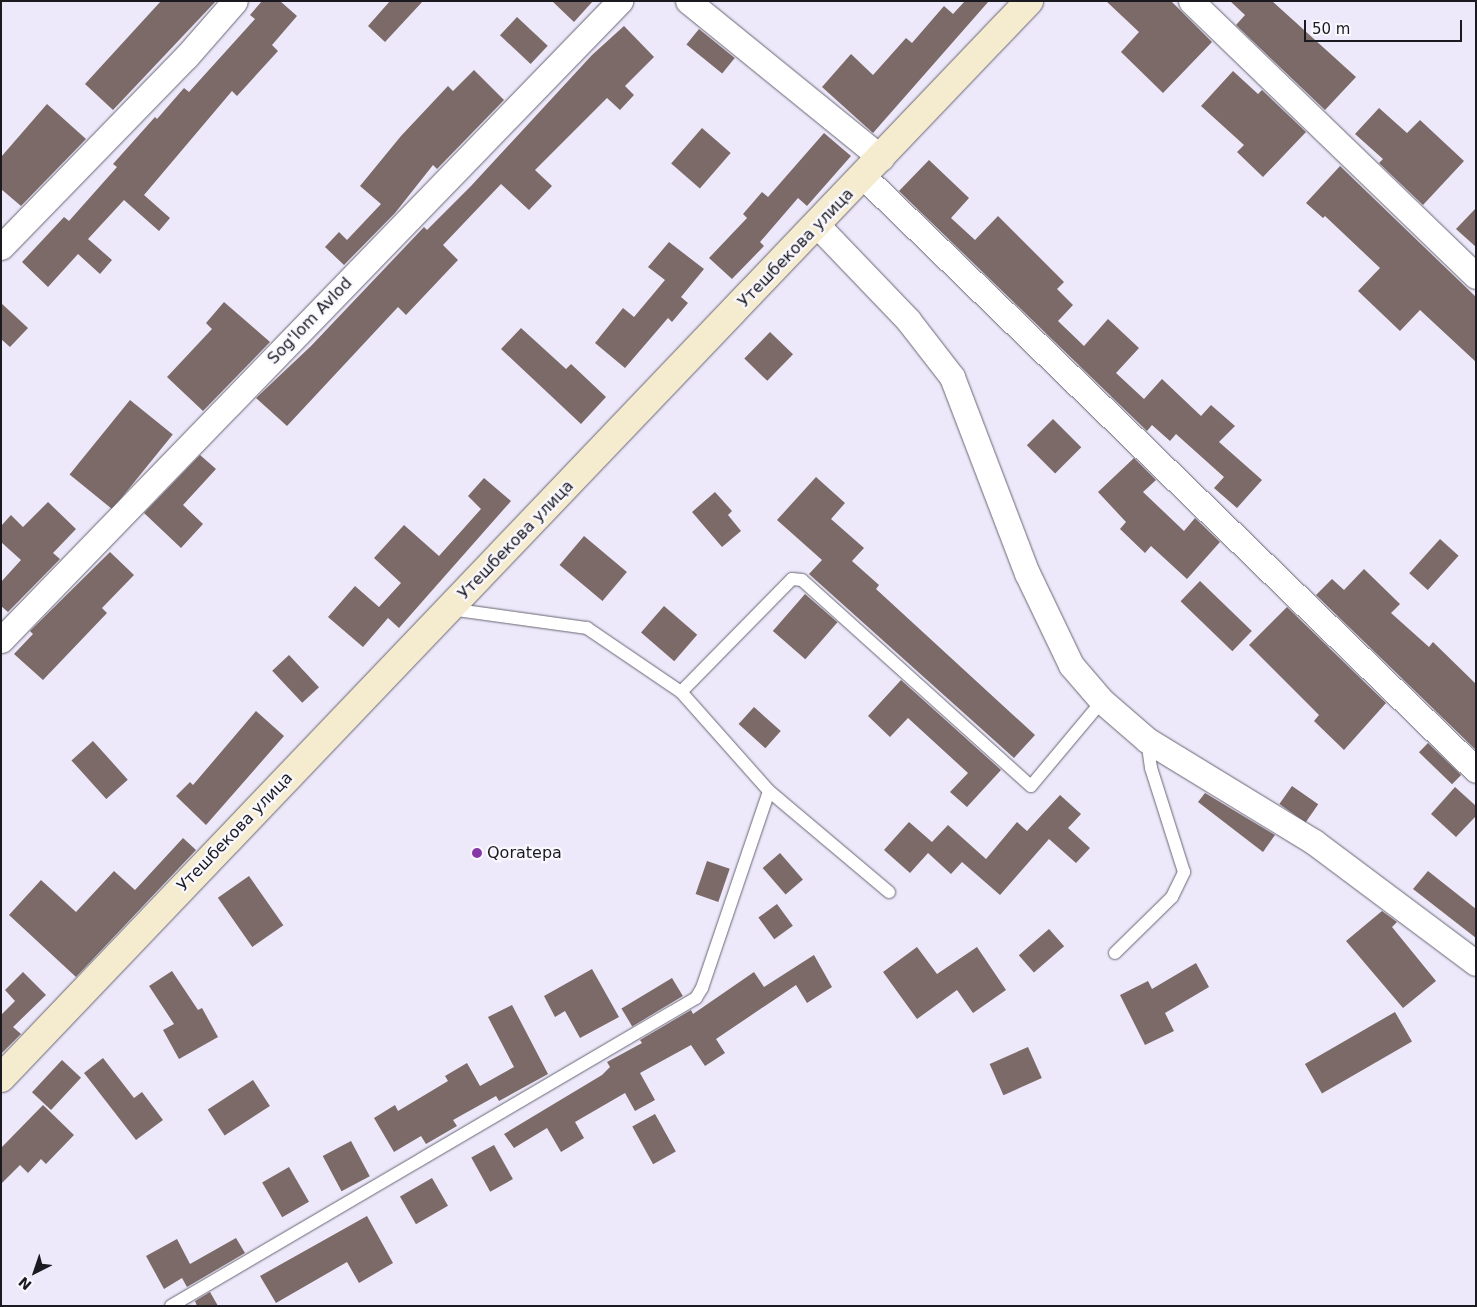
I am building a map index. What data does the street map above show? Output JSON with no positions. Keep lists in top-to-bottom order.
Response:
{
  "streets": {
    "main road": ["Утешбекова улица"],
    "street": ["Sog'lom Avlod"]
  },
  "places": ["Qoratepa"],
  "scale_bar": "50 m",
  "north": "bottom left"
}
